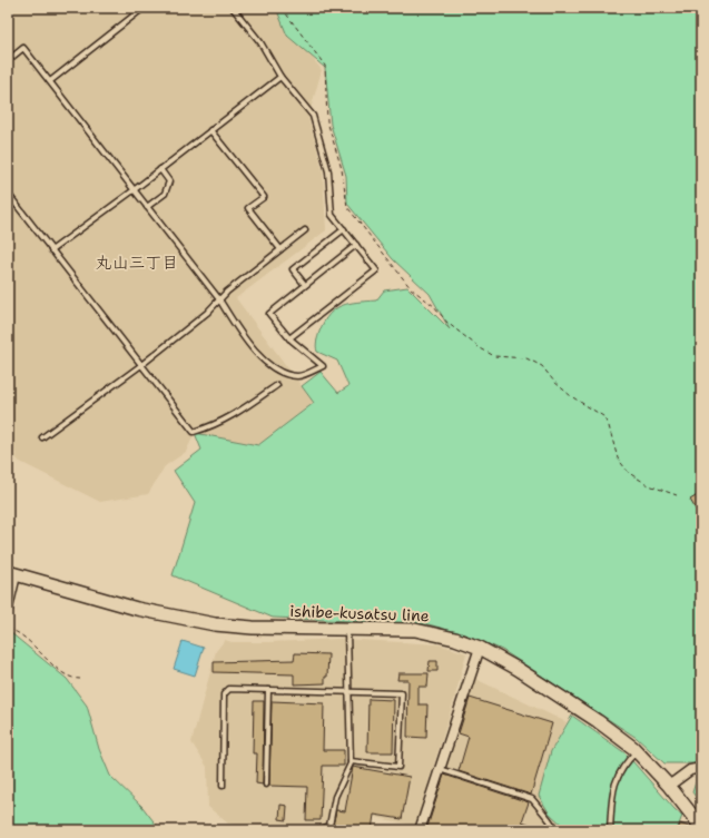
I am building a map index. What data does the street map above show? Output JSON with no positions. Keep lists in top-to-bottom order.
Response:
{
  "streets": {
    "main road": ["ishibe-kusatsu line"]
  },
  "districts": ["丸山三丁目"]
}
